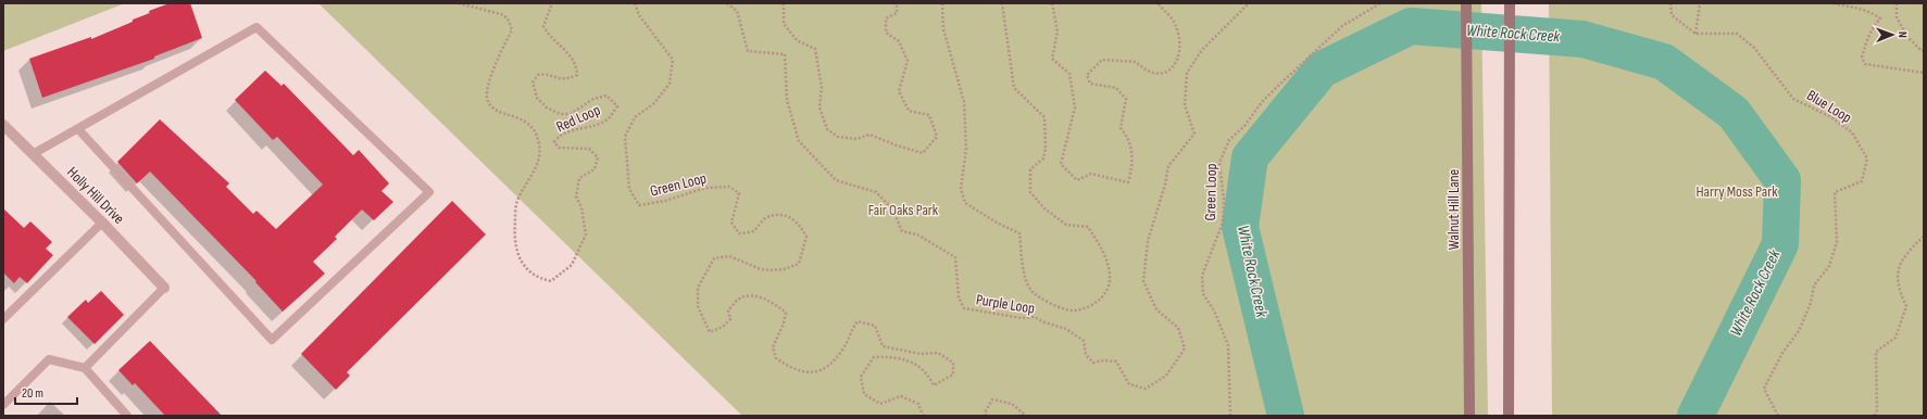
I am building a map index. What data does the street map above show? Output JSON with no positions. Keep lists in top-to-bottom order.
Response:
{
  "streets": {
    "main road": ["Walnut Hill Lane"],
    "street": ["Holly Hill Drive"],
    "path": [
      "Blue Loop",
      "Red Loop",
      "Green Loop",
      "Purple Loop"
    ]
  },
  "water": ["White Rock Creek"],
  "parks": ["Harry Moss Park", "Fair Oaks Park"],
  "scale_bar": "20 m",
  "north": "right"
}
